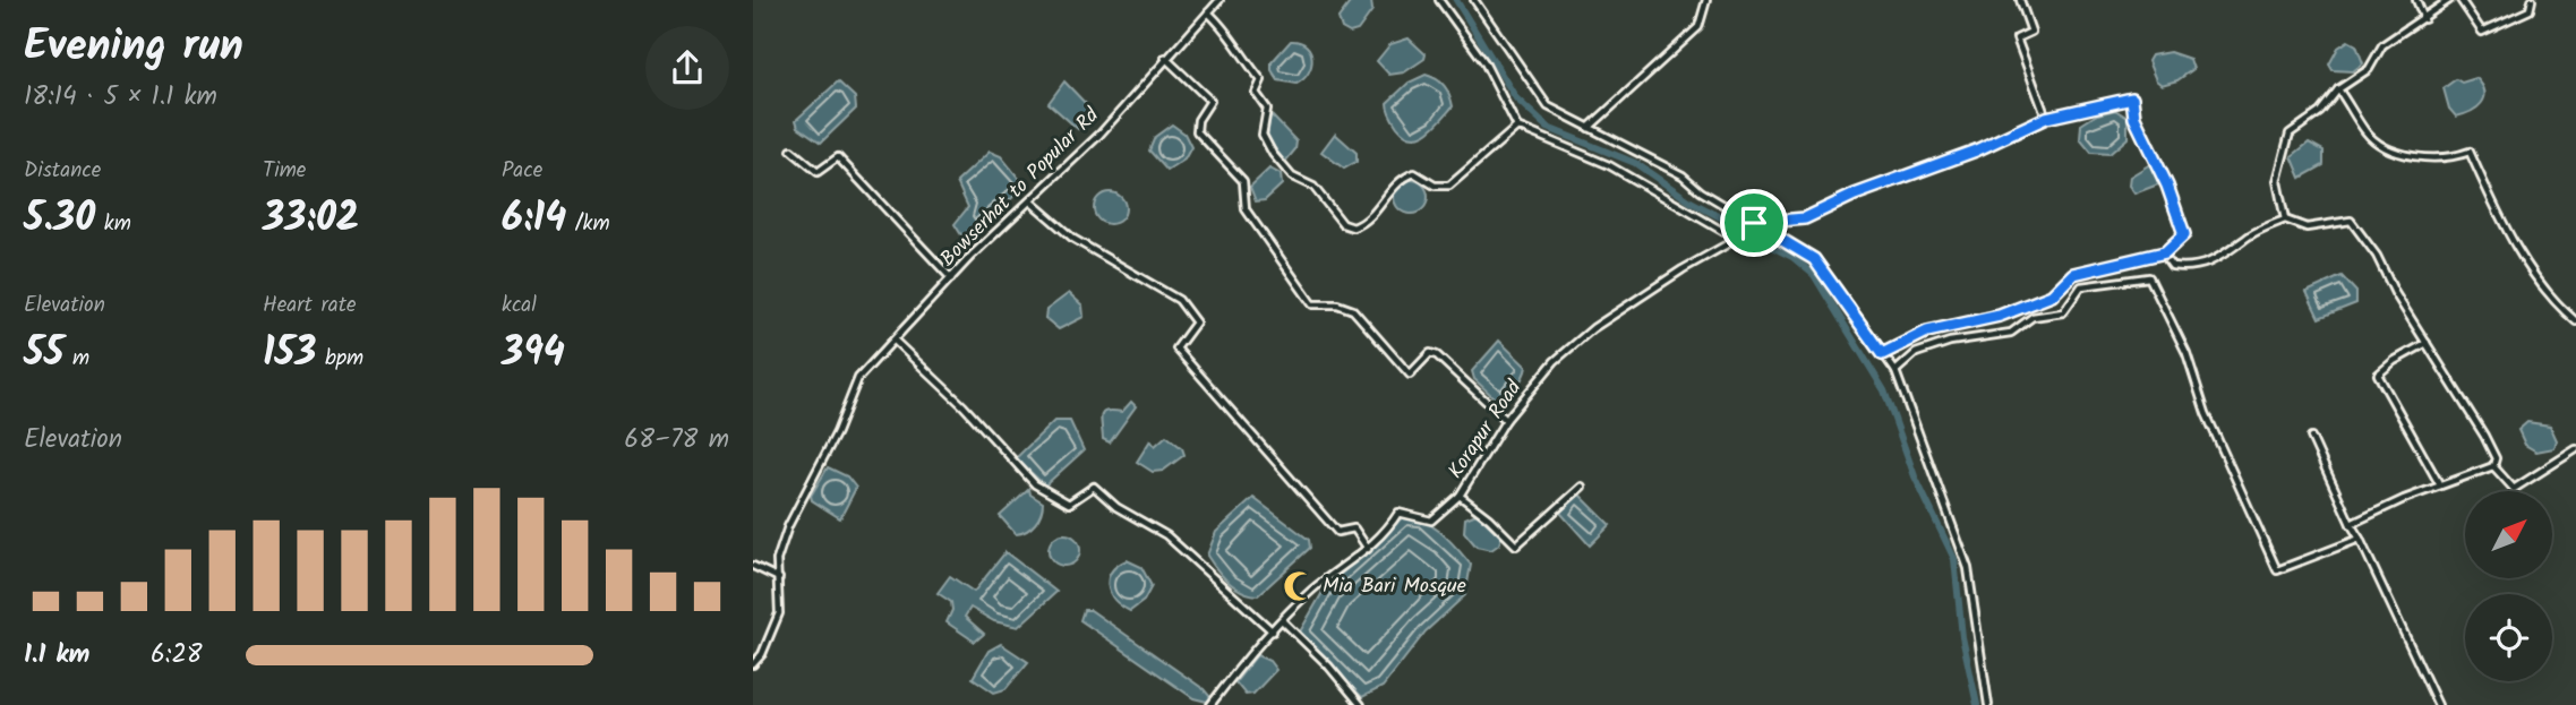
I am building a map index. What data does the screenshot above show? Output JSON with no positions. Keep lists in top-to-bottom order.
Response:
{
  "streets": {
    "street": ["Bowserhat to Popular Rd", "Korapur Road"]
  },
  "places": {
    "mosque": ["Mia Bari Mosque"]
  },
  "north": "top right",
  "page": {
    "heading": ["Evening run", "18:14 · 5 × 1.1 km"],
    "stats": [
      ["Distance", "5.30 km"],
      ["Time", "33:02"],
      ["Pace", "6:14 /km"],
      ["Elevation", "55 m"],
      ["Heart rate", "153 bpm"],
      ["kcal", "394"]
    ],
    "chart": ["Elevation", "68–78 m"],
    "list": [
      {
        "name": "1.1 km",
        "note": "6:28"
      }
    ]
  }
}
